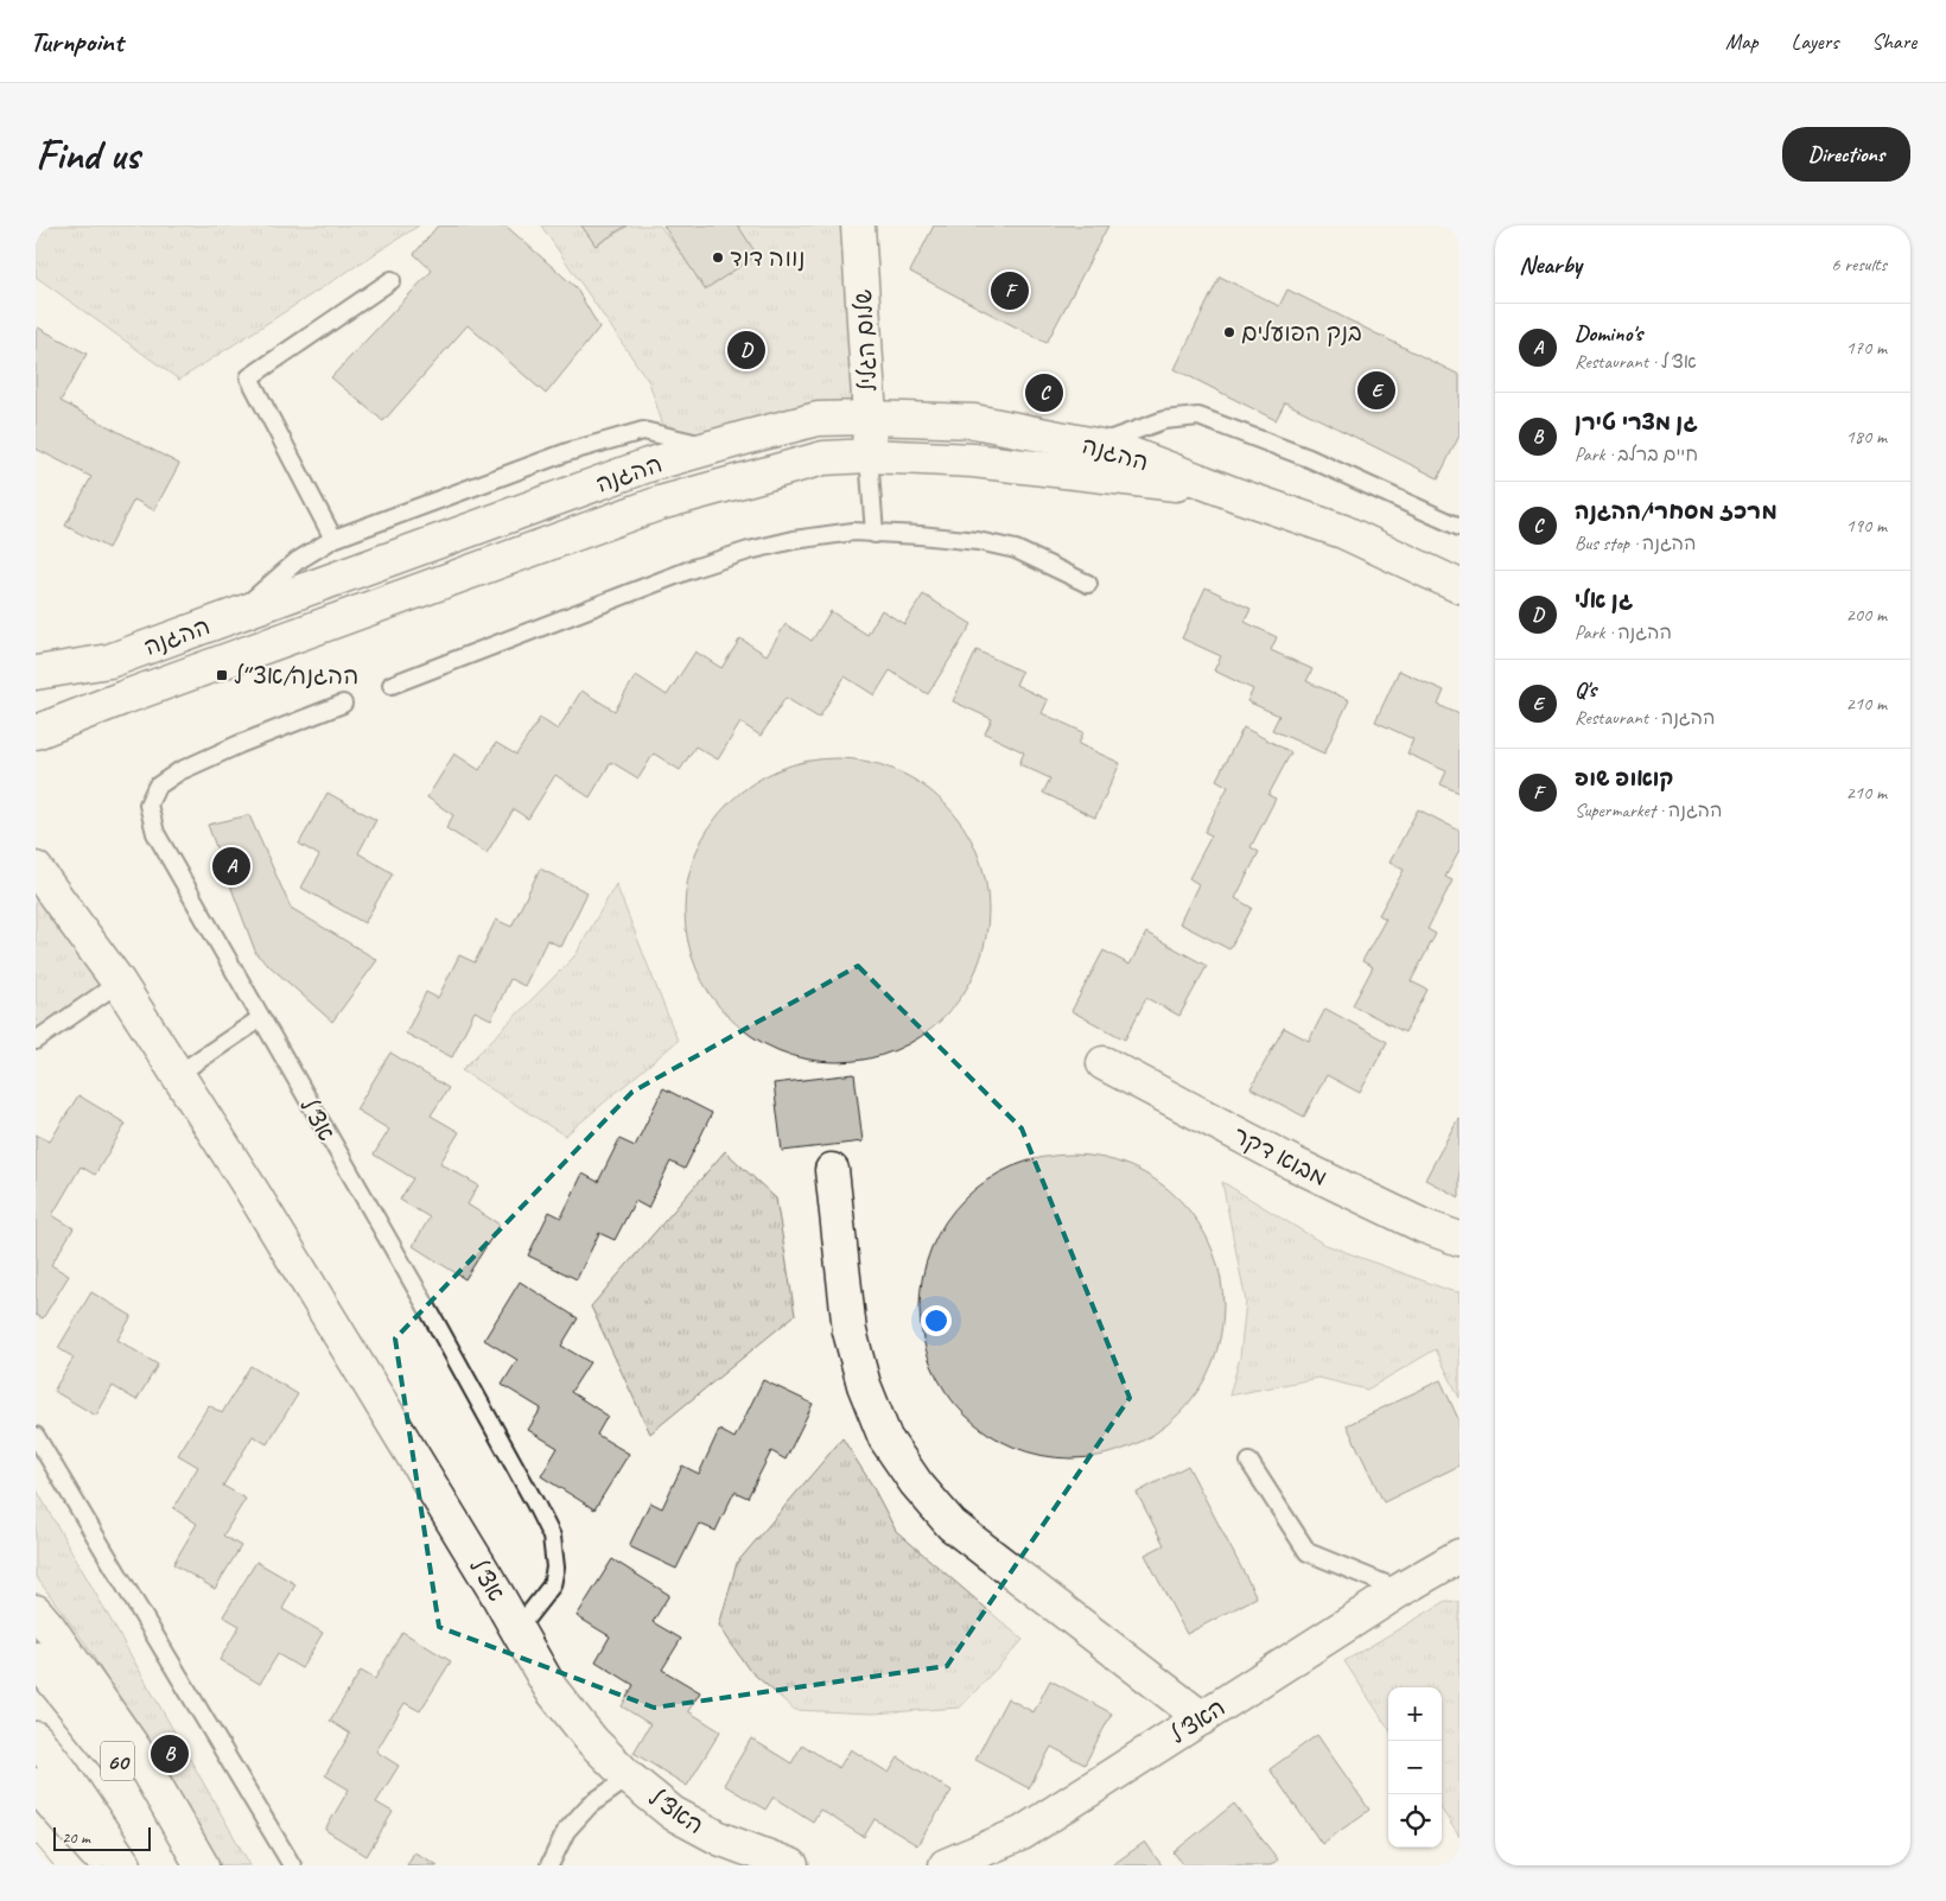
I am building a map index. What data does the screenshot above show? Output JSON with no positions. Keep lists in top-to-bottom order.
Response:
{
  "streets": {
    "main road": [
      "שלום הגליל",
      "ההגנה",
      "אצ\"ל",
      "מבוא דקר",
      "האצ\"ל",
      "60"
    ]
  },
  "crossings": [
    ["שלום הגליל", "ההגנה"],
    ["אצ\"ל", "האצ\"ל"]
  ],
  "places": {
    "other": ["נווה דוד", "בנק הפועלים"],
    "transit": ["ההגנה/אצ״ל"]
  },
  "scale_bar": "20 m",
  "page": {
    "header": "Turnpoint",
    "nav": ["Map", "Layers", "Share"],
    "buttons": "Directions",
    "title": "Find us",
    "heading": ["Nearby", "6 results"],
    "pins": [
      "F",
      "D",
      "E",
      "C",
      "A",
      "B"
    ],
    "list": [
      {
        "mark": "A",
        "name": "Domino's",
        "note": "Restaurant · אצ\"ל",
        "value": "170 m"
      },
      {
        "mark": "B",
        "name": "גן מצרי טירן",
        "note": "Park · חיים ברלב",
        "value": "180 m"
      },
      {
        "mark": "C",
        "name": "מרכז מסחרי/ההגנה",
        "note": "Bus stop · ההגנה",
        "value": "190 m"
      },
      {
        "mark": "D",
        "name": "גן אלי",
        "note": "Park · ההגנה",
        "value": "200 m"
      },
      {
        "mark": "E",
        "name": "Q's",
        "note": "Restaurant · ההגנה",
        "value": "210 m"
      },
      {
        "mark": "F",
        "name": "קואופ שופ",
        "note": "Supermarket · ההגנה",
        "value": "210 m"
      }
    ],
    "map_buttons": ["+", "−"],
    "scale": "20 m"
  }
}
